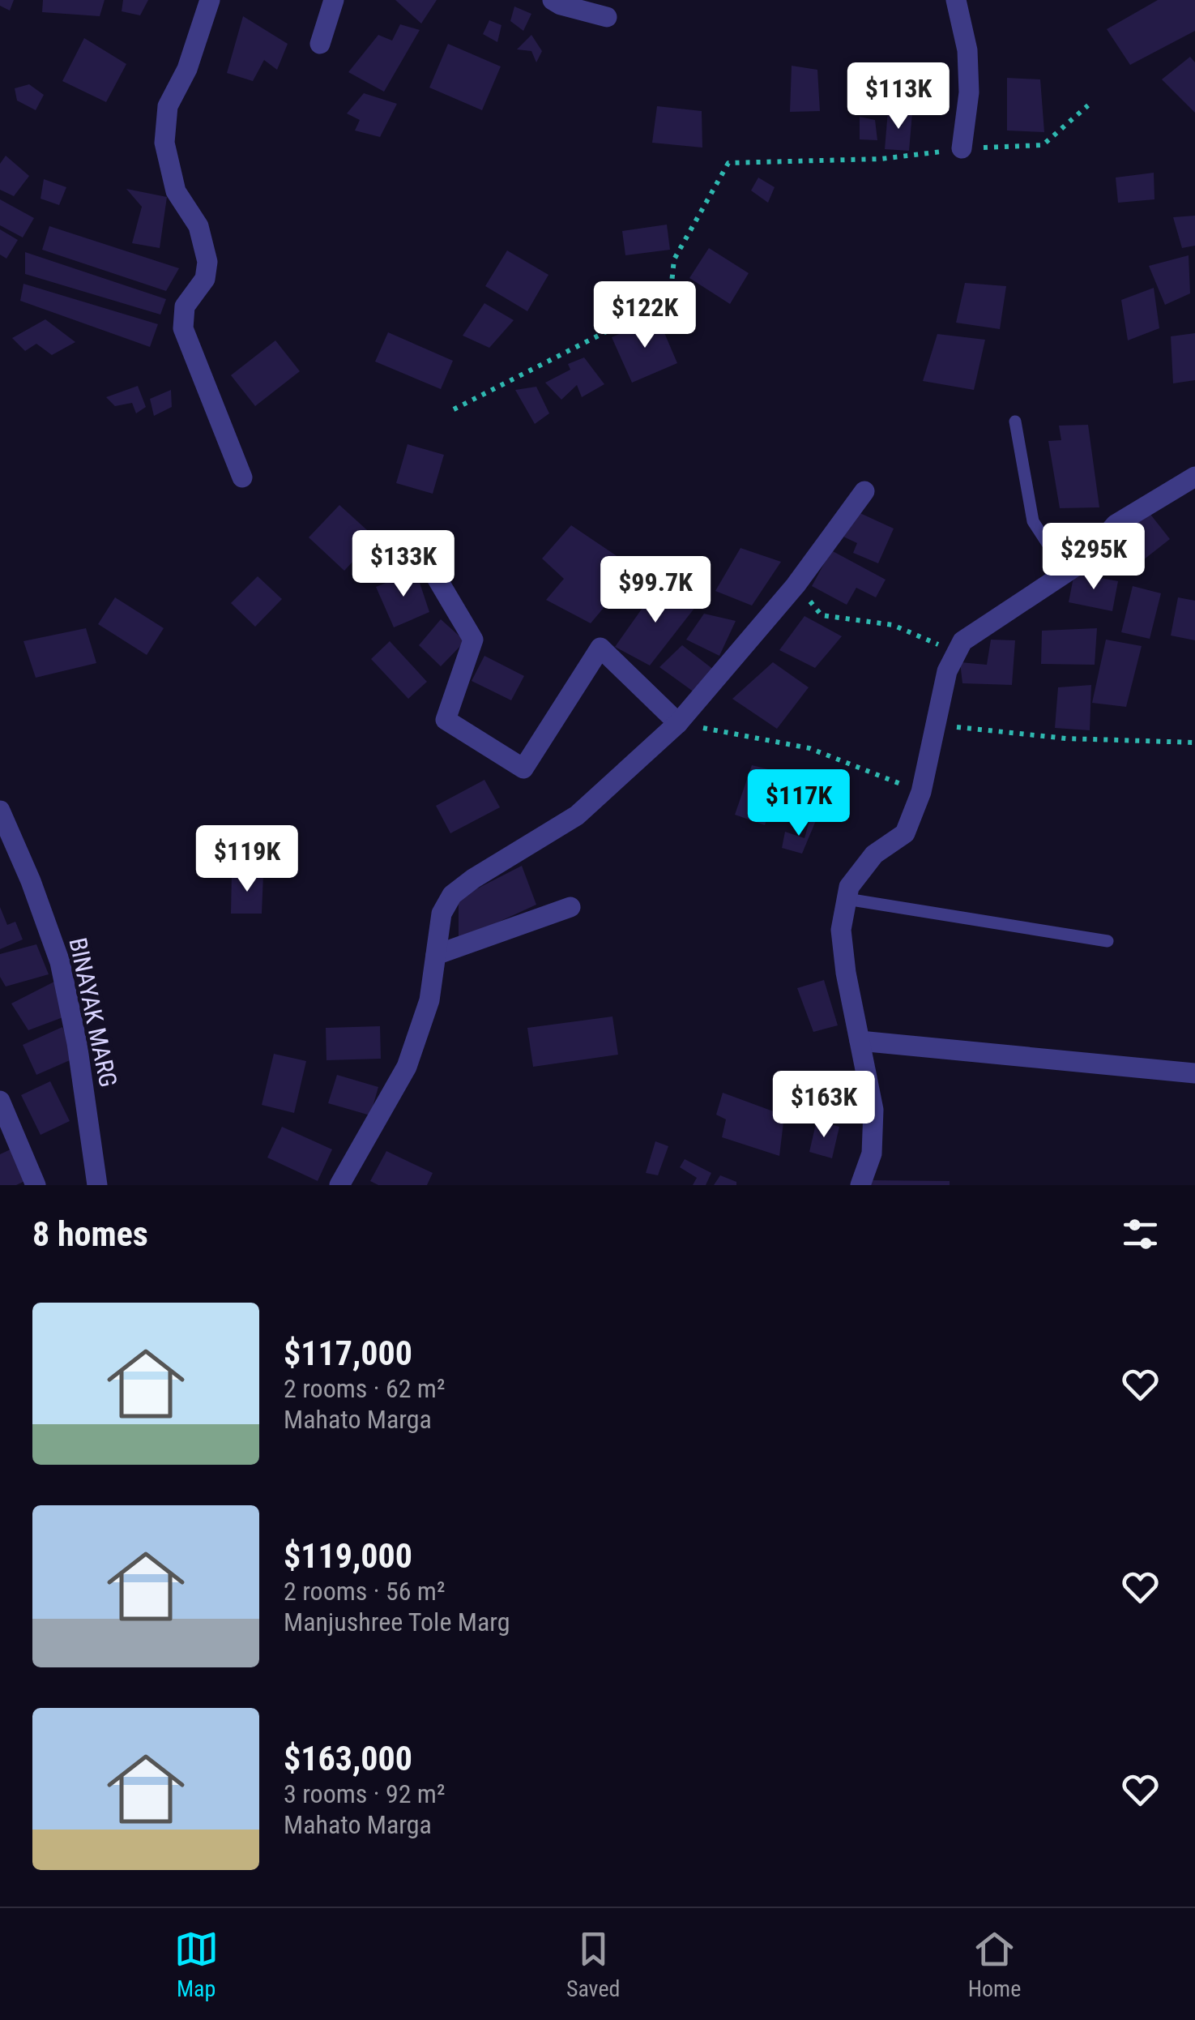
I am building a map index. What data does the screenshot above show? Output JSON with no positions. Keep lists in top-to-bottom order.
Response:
{
  "streets": {
    "street": ["BINAYAK MARG"]
  },
  "page": {
    "price": [
      "$113K",
      "$122K",
      "$295K",
      "$133K",
      "$99.7K",
      "$117K",
      "$119K",
      "$163K"
    ],
    "heading": "8 homes",
    "list": [
      {
        "name": "$117,000",
        "note": "2 rooms · 62 m² · Mahato Marga"
      },
      {
        "name": "$119,000",
        "note": "2 rooms · 56 m² · Manjushree Tole Marg"
      },
      {
        "name": "$163,000",
        "note": "3 rooms · 92 m² · Mahato Marga"
      }
    ],
    "tabs": ["Map", "Saved", "Home"]
  }
}
